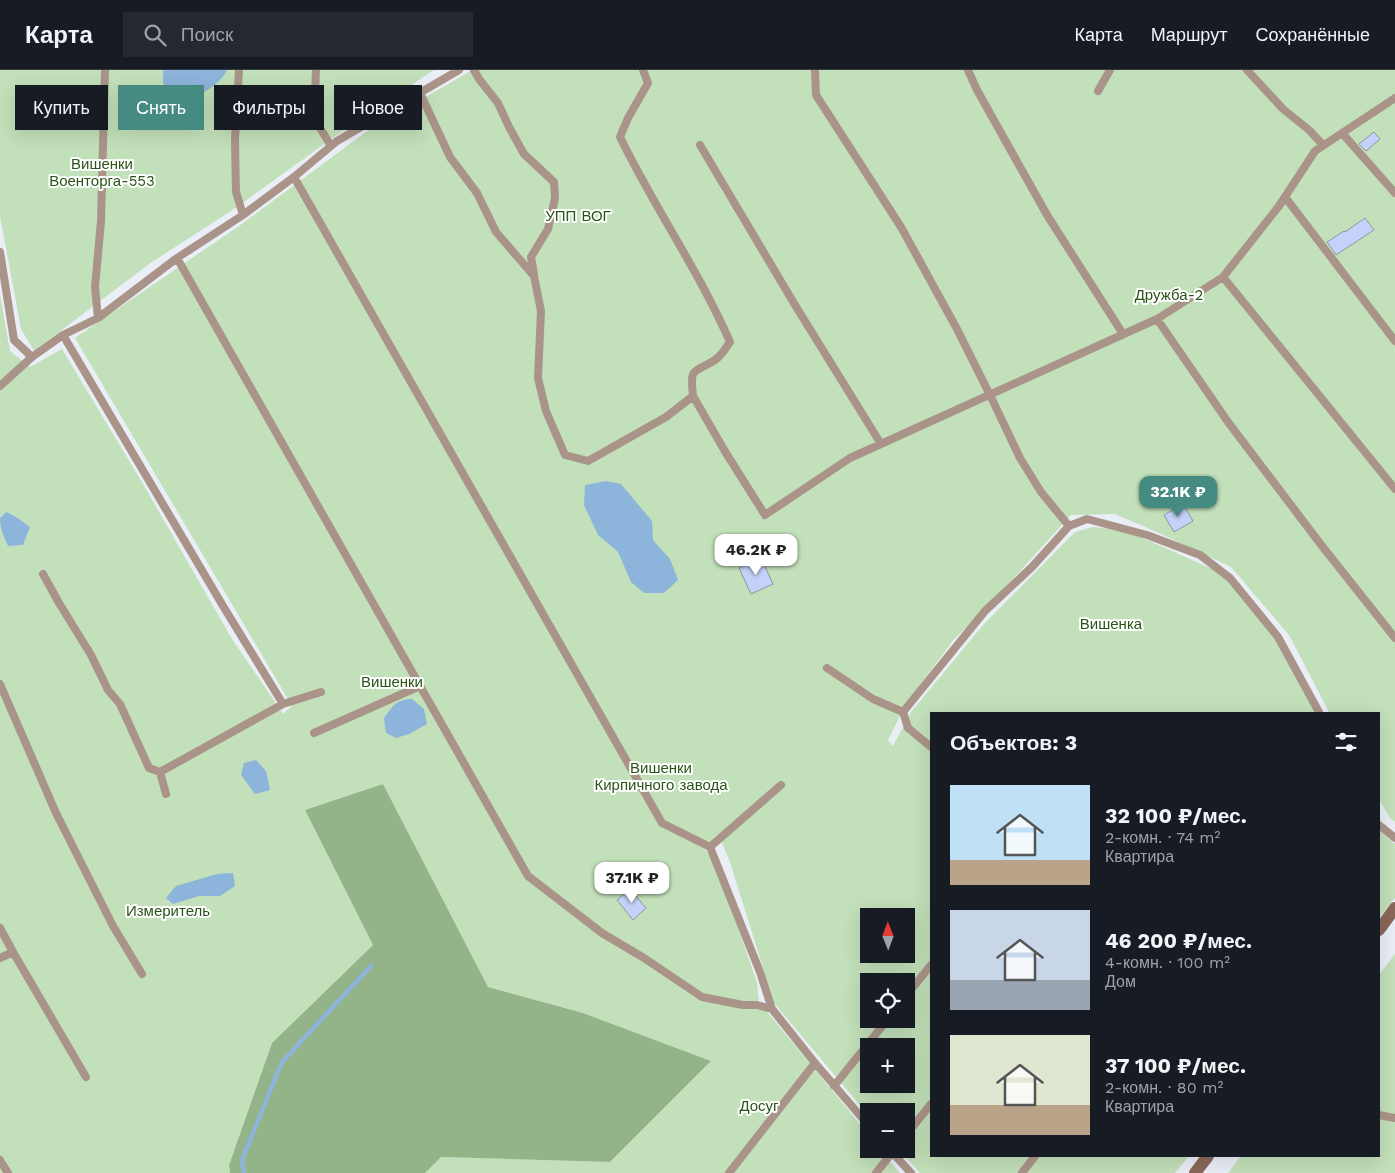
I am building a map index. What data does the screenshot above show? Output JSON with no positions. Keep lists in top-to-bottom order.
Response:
{
  "parks": [
    "Вишенки Военторга-553",
    "УПП ВОГ",
    "Дружба-2",
    "Вишенка",
    "Вишенки",
    "Вишенки Кирпичного завода",
    "Измеритель",
    "Досуг"
  ],
  "north": "top",
  "page": {
    "header": "Карта",
    "search": "Поиск",
    "nav": ["Карта", "Маршрут", "Сохранённые"],
    "chip": [
      "Купить",
      "Снять",
      "Фильтры",
      "Новое"
    ],
    "price": ["32.1K ₽", "46.2K ₽", "37.1K ₽"],
    "heading": "Объектов: 3",
    "list": [
      {
        "name": "32 100 ₽/мес.",
        "note": "2-комн. · 74 m² · Квартира"
      },
      {
        "name": "46 200 ₽/мес.",
        "note": "4-комн. · 100 m² · Дом"
      },
      {
        "name": "37 100 ₽/мес.",
        "note": "2-комн. · 80 m² · Квартира"
      }
    ],
    "map_buttons": ["+", "−"]
  }
}
